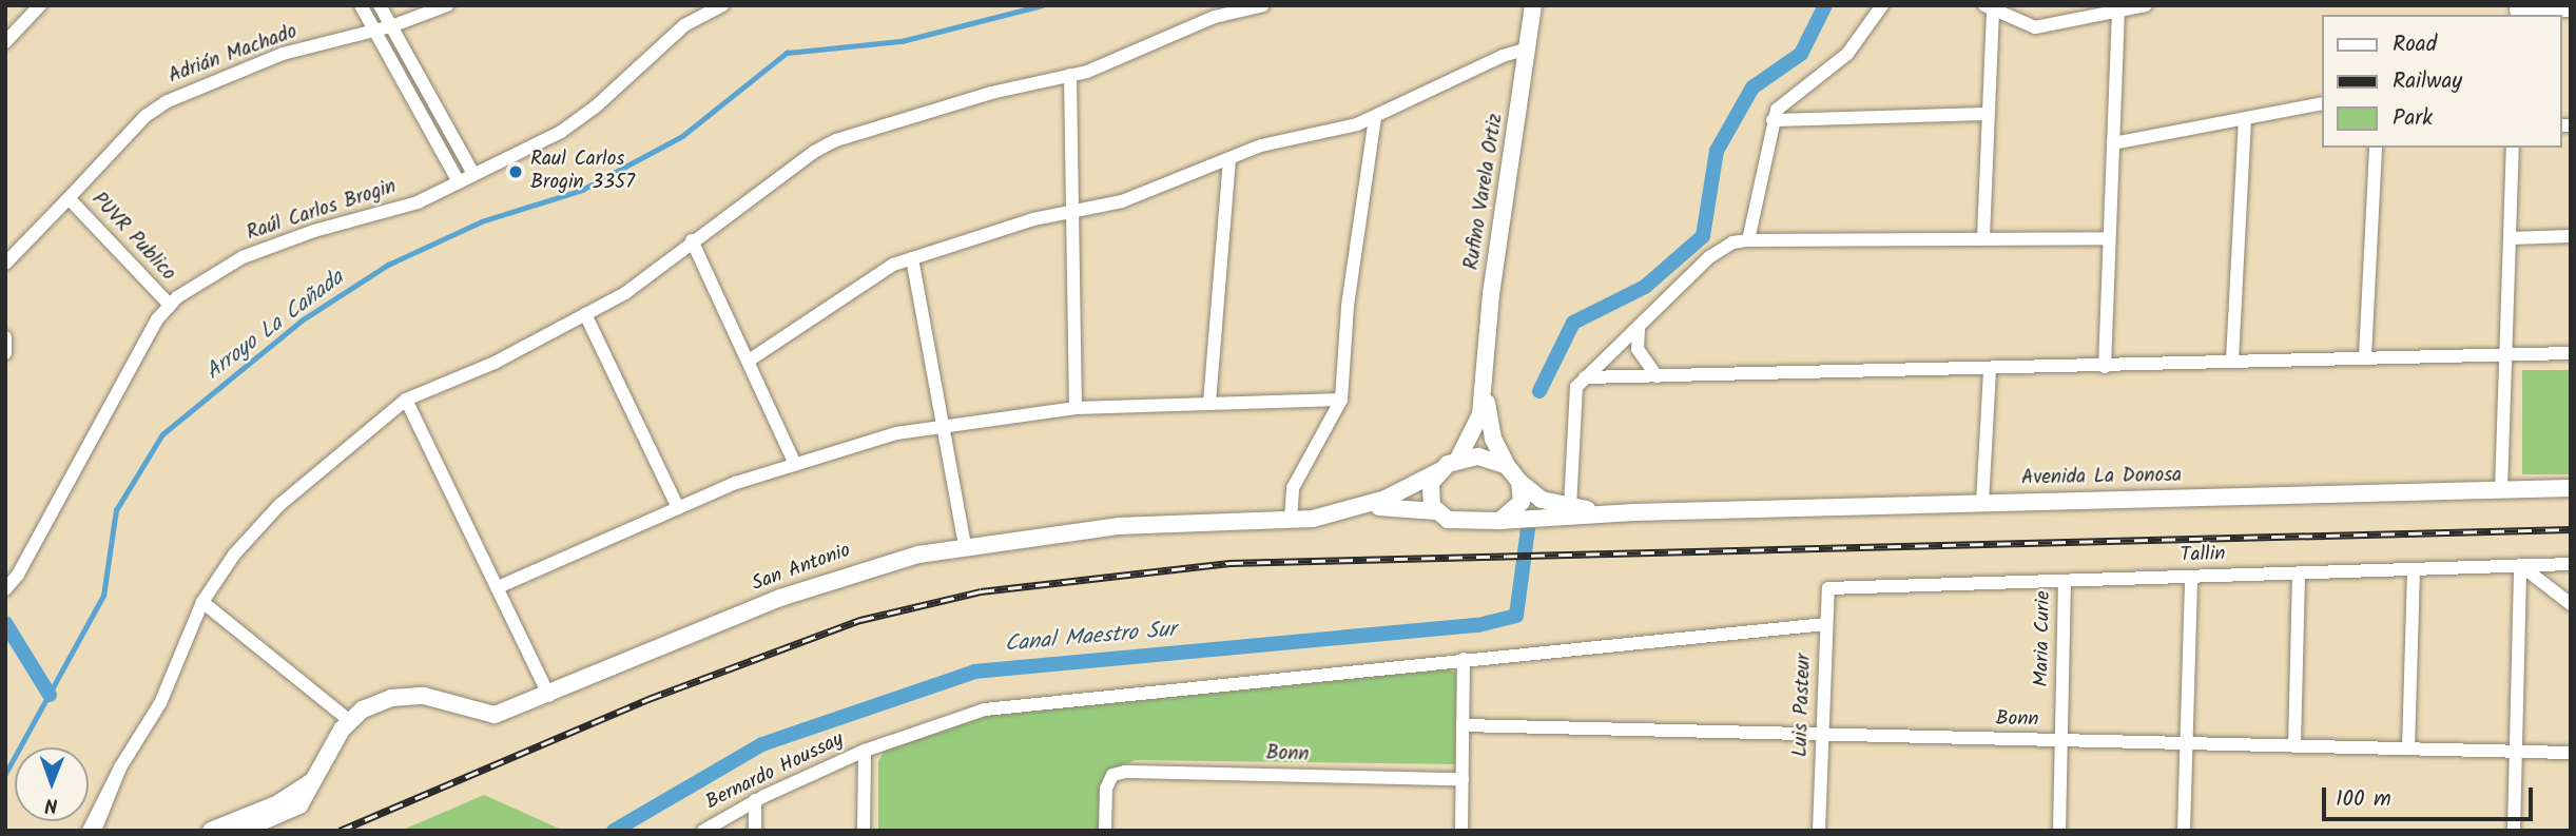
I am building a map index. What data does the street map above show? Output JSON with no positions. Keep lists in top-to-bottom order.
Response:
{
  "streets": {
    "main road": ["Rufino Varela Ortiz", "Avenida La Donosa", "San Antonio"],
    "street": [
      "Adrián Machado",
      "Raúl Carlos Brogin",
      "PUVR Publico",
      "Tallin",
      "Maria Curie",
      "Luis Pasteur",
      "Bonn",
      "Bernardo Houssay"
    ]
  },
  "crossings": [
    ["Adrián Machado", "PUVR Publico"],
    ["Rufino Varela Ortiz", "Avenida La Donosa"],
    ["Rufino Varela Ortiz", "San Antonio"],
    ["Raúl Carlos Brogin", "PUVR Publico"],
    ["Avenida La Donosa", "San Antonio"],
    ["Tallin", "Maria Curie"],
    ["Tallin", "Luis Pasteur"],
    ["Maria Curie", "Bonn"],
    ["Luis Pasteur", "Bonn"],
    ["Luis Pasteur", "Bernardo Houssay"]
  ],
  "water": ["Arroyo La Cañada", "Canal Maestro Sur"],
  "places": ["Raul Carlos Brogin 3357"],
  "legend": ["Road", "Railway", "Park"],
  "scale_bar": "100 m",
  "north": "bottom"
}
